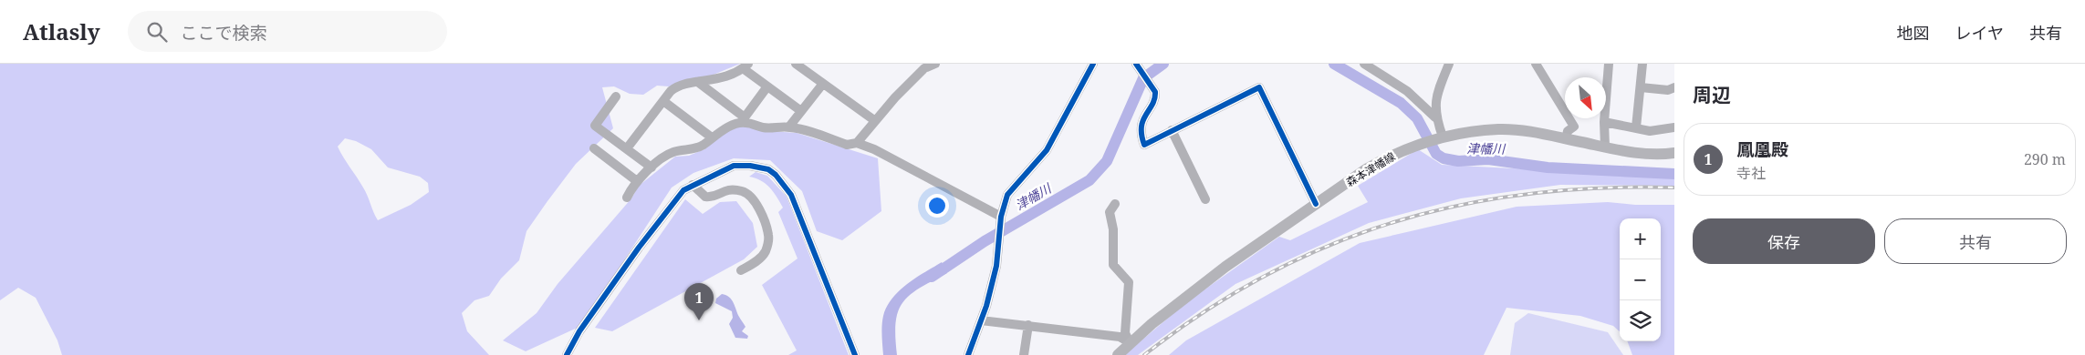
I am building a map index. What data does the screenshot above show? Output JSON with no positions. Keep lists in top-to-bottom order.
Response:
{
  "streets": {
    "main road": ["森本津幡線"]
  },
  "water": ["津幡川"],
  "north": "bottom right",
  "page": {
    "header": "Atlasly",
    "search": "ここで検索",
    "nav": ["地図", "レイヤ", "共有"],
    "heading": "周辺",
    "list": [
      {
        "mark": "1",
        "name": "鳳凰殿",
        "note": "寺社",
        "value": "290 m"
      }
    ],
    "buttons": ["保存", "共有"],
    "map_buttons": ["+", "−"],
    "pins": "1"
  }
}
